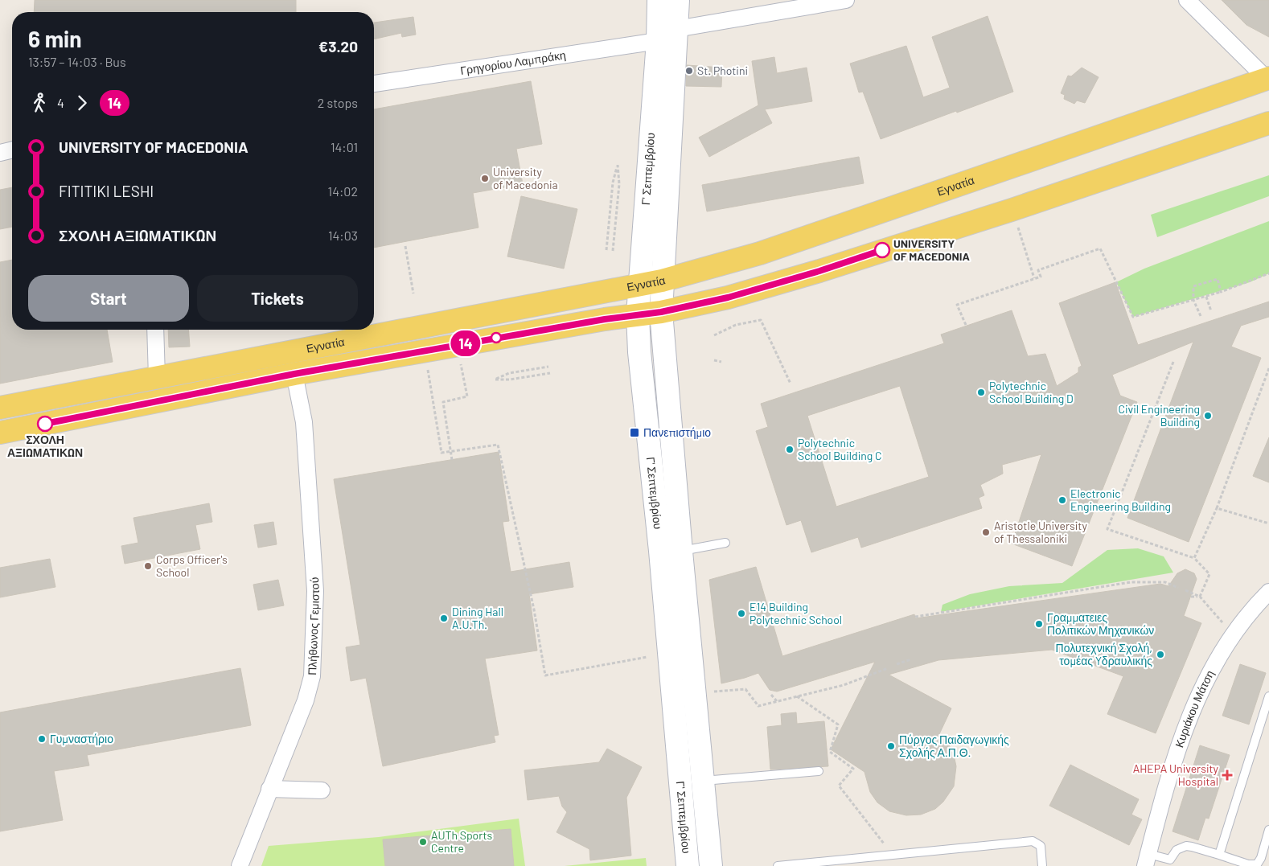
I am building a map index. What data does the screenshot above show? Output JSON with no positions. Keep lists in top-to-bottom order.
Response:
{
  "streets": {
    "main road": ["Γ' Σεπτεμβρίου", "Εγνατία"],
    "street": ["Γρηγορίου Λαμπράκη", "Πλήθωνος Γεμιστού", "Κυριάκου Μάτση"]
  },
  "crossings": [
    ["Γρηγορίου Λαμπράκη", "Γ' Σεπτεμβρίου"],
    ["Γ' Σεπτεμβρίου", "Εγνατία"],
    ["Εγνατία", "Πλήθωνος Γεμιστού"]
  ],
  "places": {
    "other": [
      "St. Photini",
      "University of Macedonia",
      "UNIVERSITY OF MACEDONIA",
      "Polytechnic School Building D",
      "Civil Engineering Building",
      "ΣΧΟΛΗ ΑΞΙΩΜΑΤΙΚΩΝ",
      "Polytechnic School Building C",
      "Electronic Engineering Building",
      "Aristotle University of Thessaloniki",
      "Corps Officer's School",
      "E14 Building Polytechnic School",
      "Dining Hall A.U.Th.",
      "Γραμματειες Πολιτικών Μηχανικών",
      "Πολυτεχνική Σχολή, τομέας Yδραυλικής",
      "Γυμναστήριο",
      "Πύργος Παιδαγωγικής Σχολής Α.Π.Θ.",
      "AUTh Sports Centre"
    ],
    "transit": ["Πανεπιστήμιο"],
    "health": ["AHEPA University Hospital"]
  },
  "lines": ["bus line 14"],
  "page": {
    "on_map": "14",
    "heading": ["6 min", "13:57 – 14:03 · Bus", "€3.20"],
    "legs": ["4", "14", "2 stops"],
    "list": [
      {
        "name": "UNIVERSITY OF MACEDONIA",
        "value": "14:01"
      },
      {
        "name": "FITITIKI LESHI",
        "value": "14:02"
      },
      {
        "name": "ΣΧΟΛΗ ΑΞΙΩΜΑΤΙΚΩΝ",
        "value": "14:03"
      }
    ],
    "buttons": ["Start", "Tickets"]
  }
}
